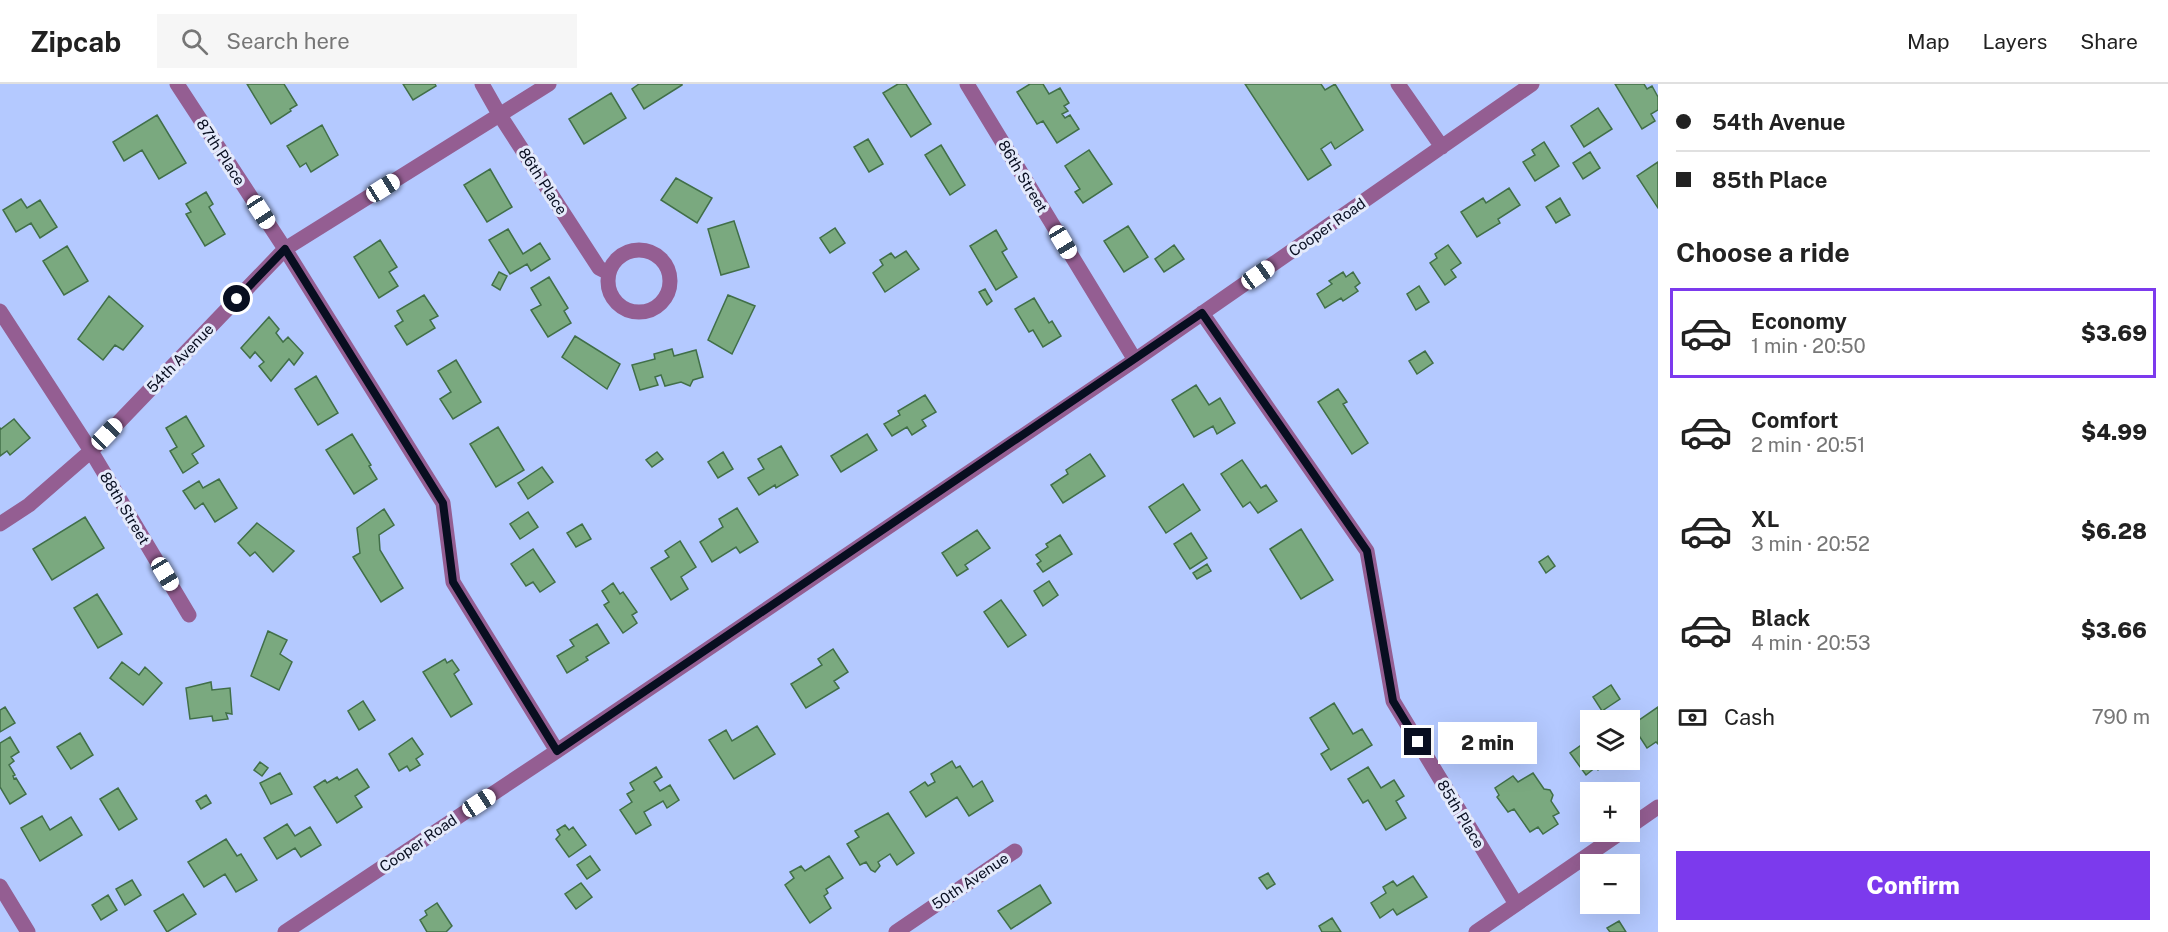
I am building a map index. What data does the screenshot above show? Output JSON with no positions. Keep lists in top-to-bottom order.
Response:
{
  "streets": {
    "street": [
      "87th Place",
      "86th Street",
      "86th Place",
      "Cooper Road",
      "54th Avenue",
      "88th Street",
      "85th Place",
      "50th Avenue"
    ]
  },
  "crossings": [
    ["87th Place", "Cooper Road"],
    ["87th Place", "54th Avenue"],
    ["86th Street", "Cooper Road"],
    ["86th Place", "54th Avenue"],
    ["Cooper Road", "85th Place"],
    ["54th Avenue", "88th Street"]
  ],
  "page": {
    "header": "Zipcab",
    "search": "Search here",
    "nav": ["Map", "Layers", "Share"],
    "banner": ["54th Avenue", "85th Place"],
    "heading": "Choose a ride",
    "list": [
      {
        "name": "Economy",
        "note": "1 min · 20:50",
        "value": "$3.69"
      },
      {
        "name": "Comfort",
        "note": "2 min · 20:51",
        "value": "$4.99"
      },
      {
        "name": "XL",
        "note": "3 min · 20:52",
        "value": "$6.28"
      },
      {
        "name": "Black",
        "note": "4 min · 20:53",
        "value": "$3.66"
      }
    ],
    "pay": ["Cash", "790 m"],
    "map_buttons": ["+", "−"],
    "bubble": "2 min",
    "buttons": "Confirm"
  }
}
